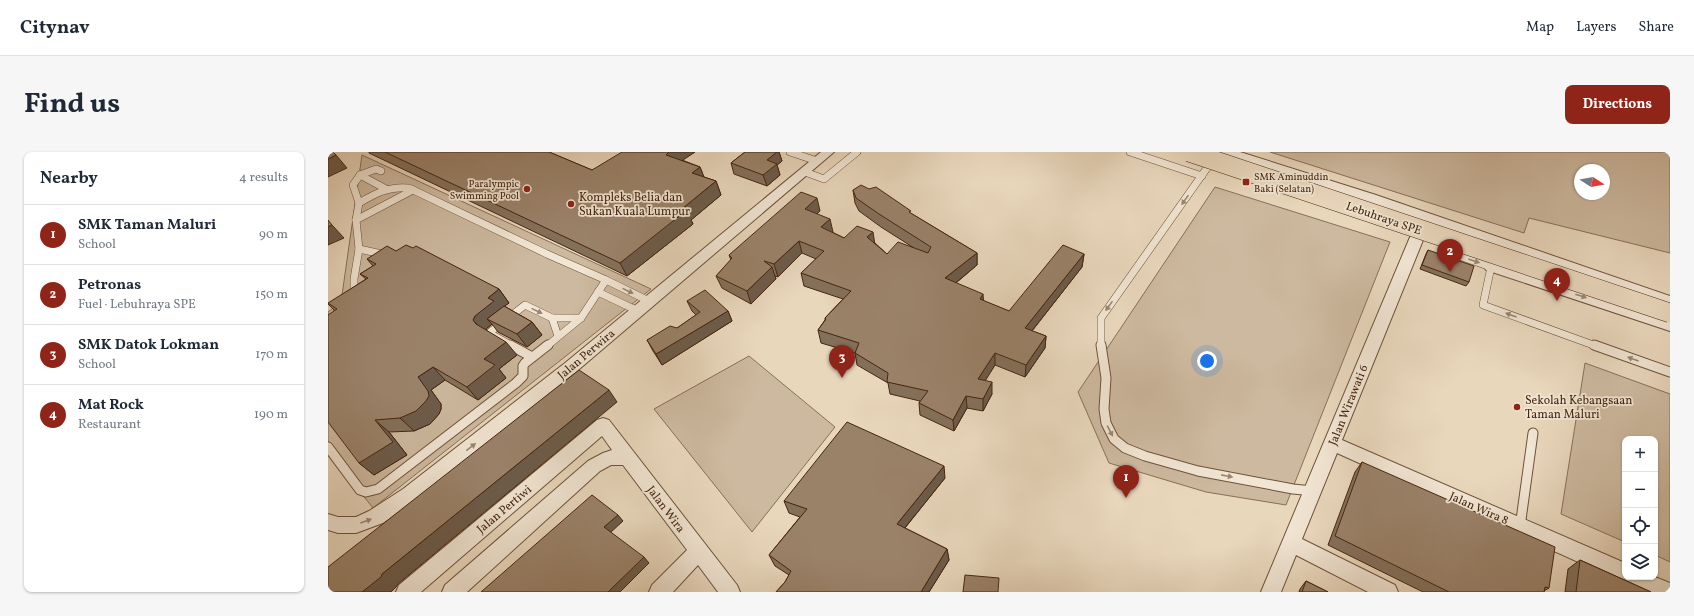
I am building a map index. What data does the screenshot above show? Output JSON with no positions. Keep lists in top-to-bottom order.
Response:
{
  "streets": {
    "highway": ["Lebuhraya SPE"],
    "street": [
      "Jalan Perwira",
      "Jalan Wirawati 6",
      "Jalan Wira 8",
      "Jalan Pertiwi",
      "Jalan Wira"
    ]
  },
  "crossings": [
    ["Jalan Wirawati 6", "Jalan Wira 8"],
    ["Jalan Pertiwi", "Jalan Wira"]
  ],
  "places": {
    "transit": ["SMK Aminuddin Baki (Selatan)"],
    "other": ["Paralympic Swimming Pool", "Kompleks Belia dan Sukan Kuala Lumpur", "Sekolah Kebangsaan Taman Maluri"]
  },
  "north": "right",
  "page": {
    "header": "Citynav",
    "nav": ["Map", "Layers", "Share"],
    "title": "Find us",
    "buttons": "Directions",
    "heading": ["Nearby", "4 results"],
    "list": [
      {
        "mark": "1",
        "name": "SMK Taman Maluri",
        "note": "School",
        "value": "90 m"
      },
      {
        "mark": "2",
        "name": "Petronas",
        "note": "Fuel · Lebuhraya SPE",
        "value": "150 m"
      },
      {
        "mark": "3",
        "name": "SMK Datok Lokman",
        "note": "School",
        "value": "170 m"
      },
      {
        "mark": "4",
        "name": "Mat Rock",
        "note": "Restaurant",
        "value": "190 m"
      }
    ],
    "pins": [
      "2",
      "4",
      "3",
      "1"
    ],
    "map_buttons": ["+", "−"]
  }
}
